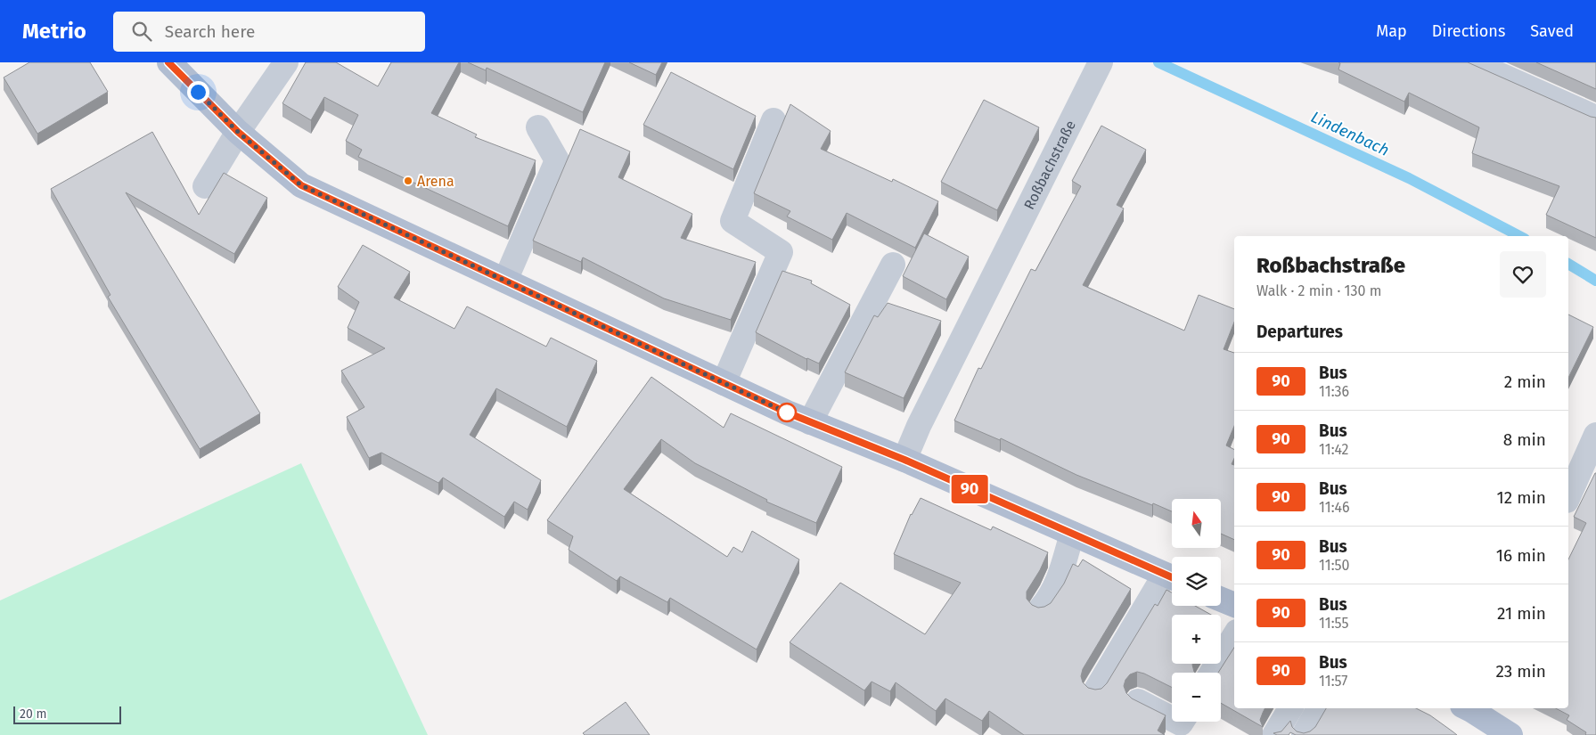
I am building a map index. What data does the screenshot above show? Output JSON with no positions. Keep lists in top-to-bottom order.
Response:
{
  "streets": {
    "street": ["Roßbachstraße"]
  },
  "water": ["Lindenbach"],
  "places": ["Arena"],
  "lines": ["bus line 90"],
  "scale_bar": "20 m",
  "north": "top",
  "page": {
    "header": "Metrio",
    "search": "Search here",
    "nav": ["Map", "Directions", "Saved"],
    "on_map": "90",
    "heading": [
      ["Roßbachstraße", "Walk · 2 min · 130 m"],
      "Departures"
    ],
    "list": [
      {
        "mark": "90",
        "name": "Bus",
        "note": "11:36",
        "value": "2 min"
      },
      {
        "mark": "90",
        "name": "Bus",
        "note": "11:42",
        "value": "8 min"
      },
      {
        "mark": "90",
        "name": "Bus",
        "note": "11:46",
        "value": "12 min"
      },
      {
        "mark": "90",
        "name": "Bus",
        "note": "11:50",
        "value": "16 min"
      },
      {
        "mark": "90",
        "name": "Bus",
        "note": "11:55",
        "value": "21 min"
      },
      {
        "mark": "90",
        "name": "Bus",
        "note": "11:57",
        "value": "23 min"
      }
    ],
    "map_buttons": ["+", "−"],
    "scale": "20 m"
  }
}
